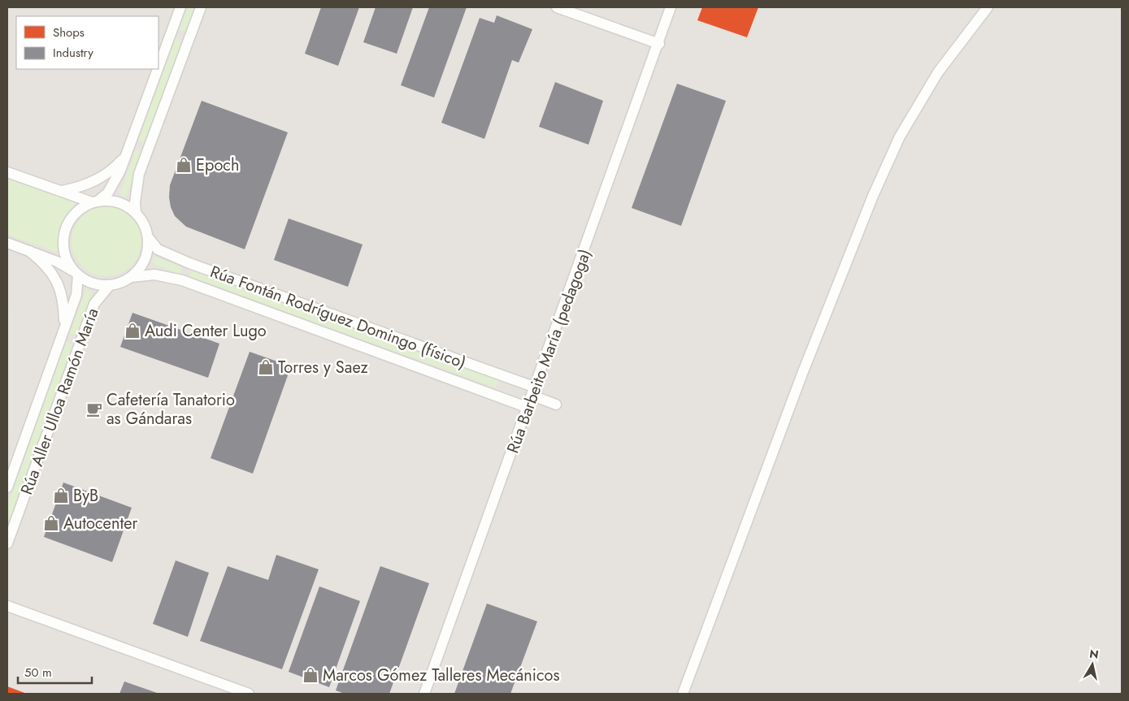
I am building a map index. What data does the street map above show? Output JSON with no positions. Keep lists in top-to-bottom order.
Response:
{
  "streets": {
    "street": ["Rúa Fontán Rodríguez Domingo (físico)", "Rúa Barbeito María (pedagoga)", "Rúa Aller Ulloa Ramón María"]
  },
  "crossings": [
    ["Rúa Fontán Rodríguez Domingo (físico)", "Rúa Barbeito María (pedagoga)"],
    ["Rúa Fontán Rodríguez Domingo (físico)", "Rúa Aller Ulloa Ramón María"]
  ],
  "places": {
    "shop": [
      "Epoch",
      "Audi Center Lugo",
      "Torres y Saez",
      "ByB",
      "Autocenter",
      "Marcos Gómez Talleres Mecánicos"
    ],
    "cafe": ["Cafetería Tanatorio as Gándaras"]
  },
  "legend": ["Shops", "Industry"],
  "scale_bar": "50 m",
  "north": "top"
}
